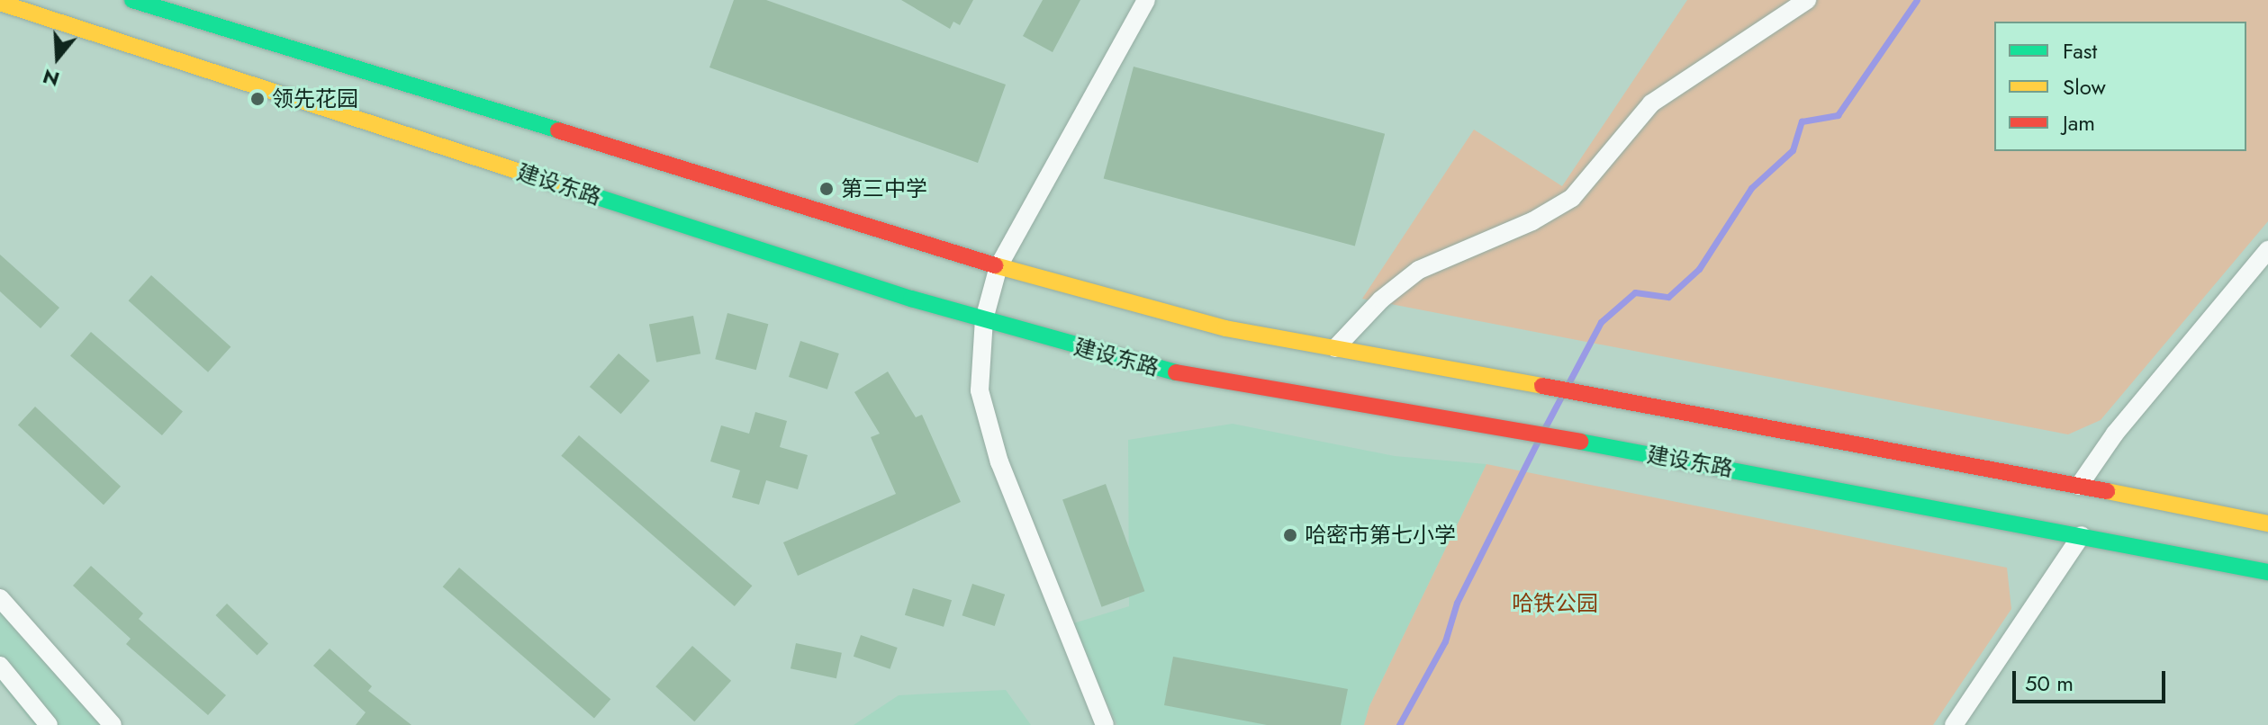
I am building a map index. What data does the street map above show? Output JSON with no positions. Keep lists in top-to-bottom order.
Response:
{
  "streets": {
    "main road": ["建设东路"]
  },
  "parks": ["哈铁公园"],
  "places": ["领先花园", "第三中学", "哈密市第七小学"],
  "legend": ["Fast", "Slow", "Jam"],
  "scale_bar": "50 m",
  "north": "bottom"
}
